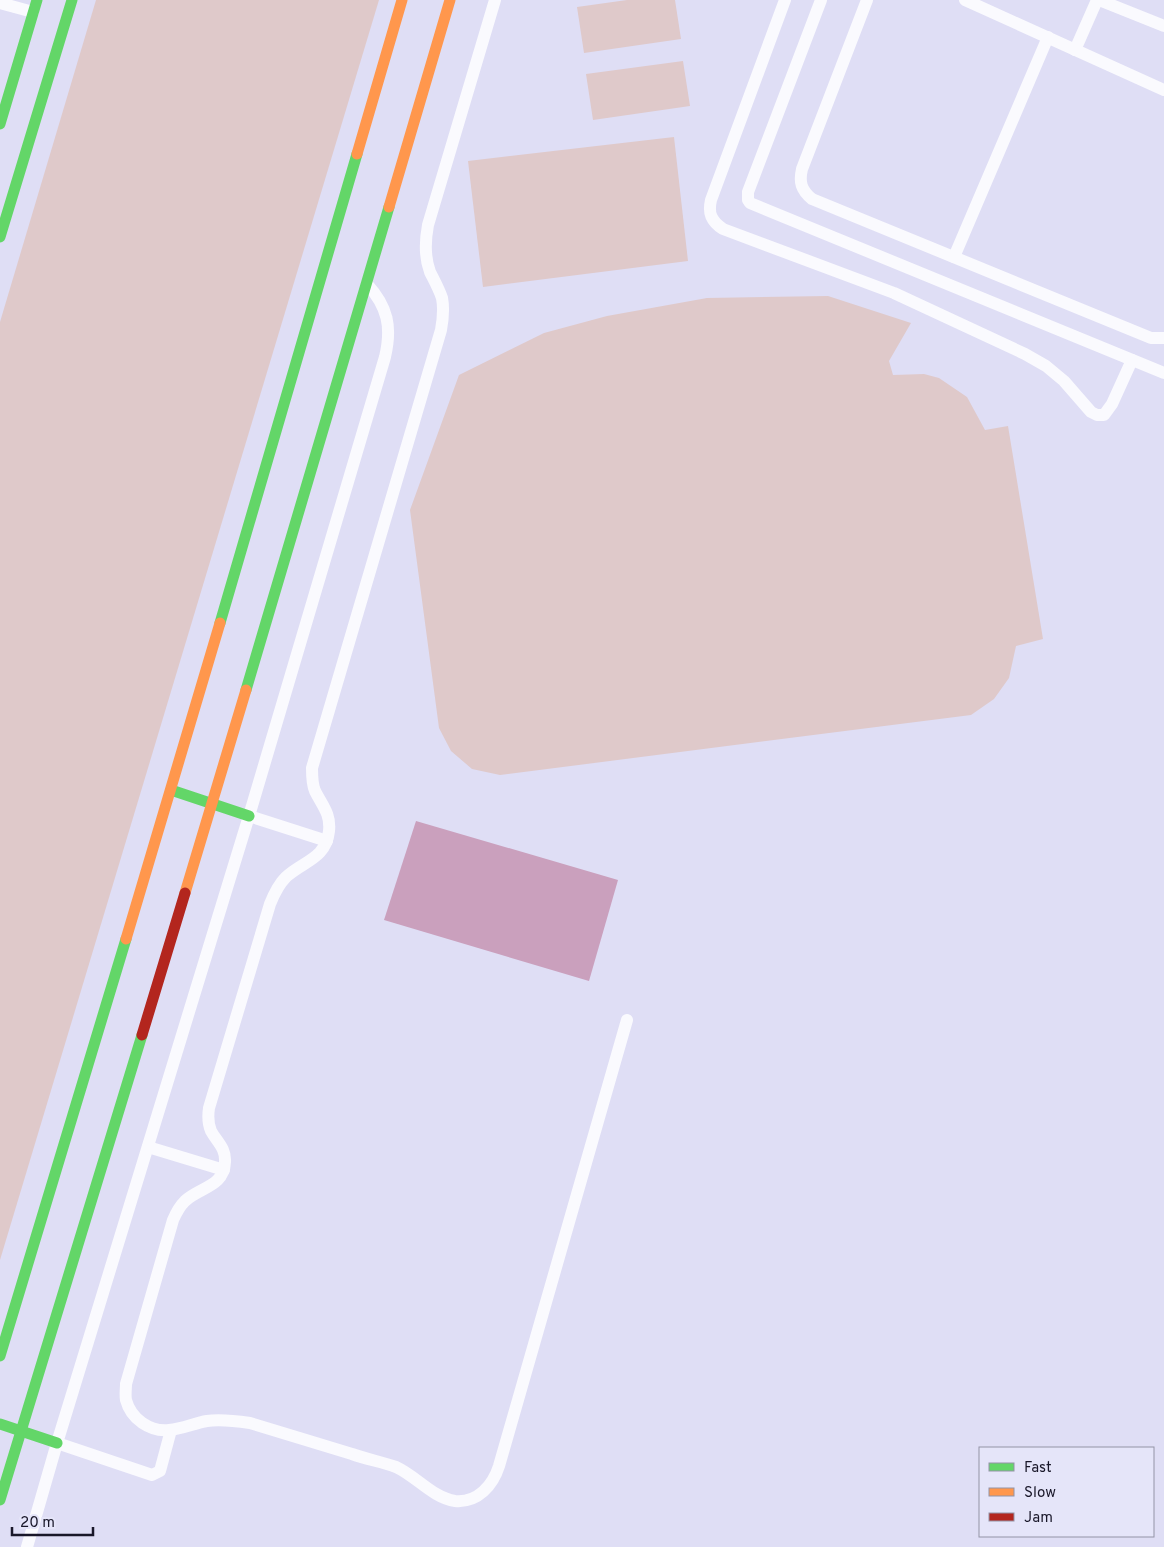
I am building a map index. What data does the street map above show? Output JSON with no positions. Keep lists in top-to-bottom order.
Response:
{
  "legend": ["Fast", "Slow", "Jam"],
  "scale_bar": "20 m"
}
